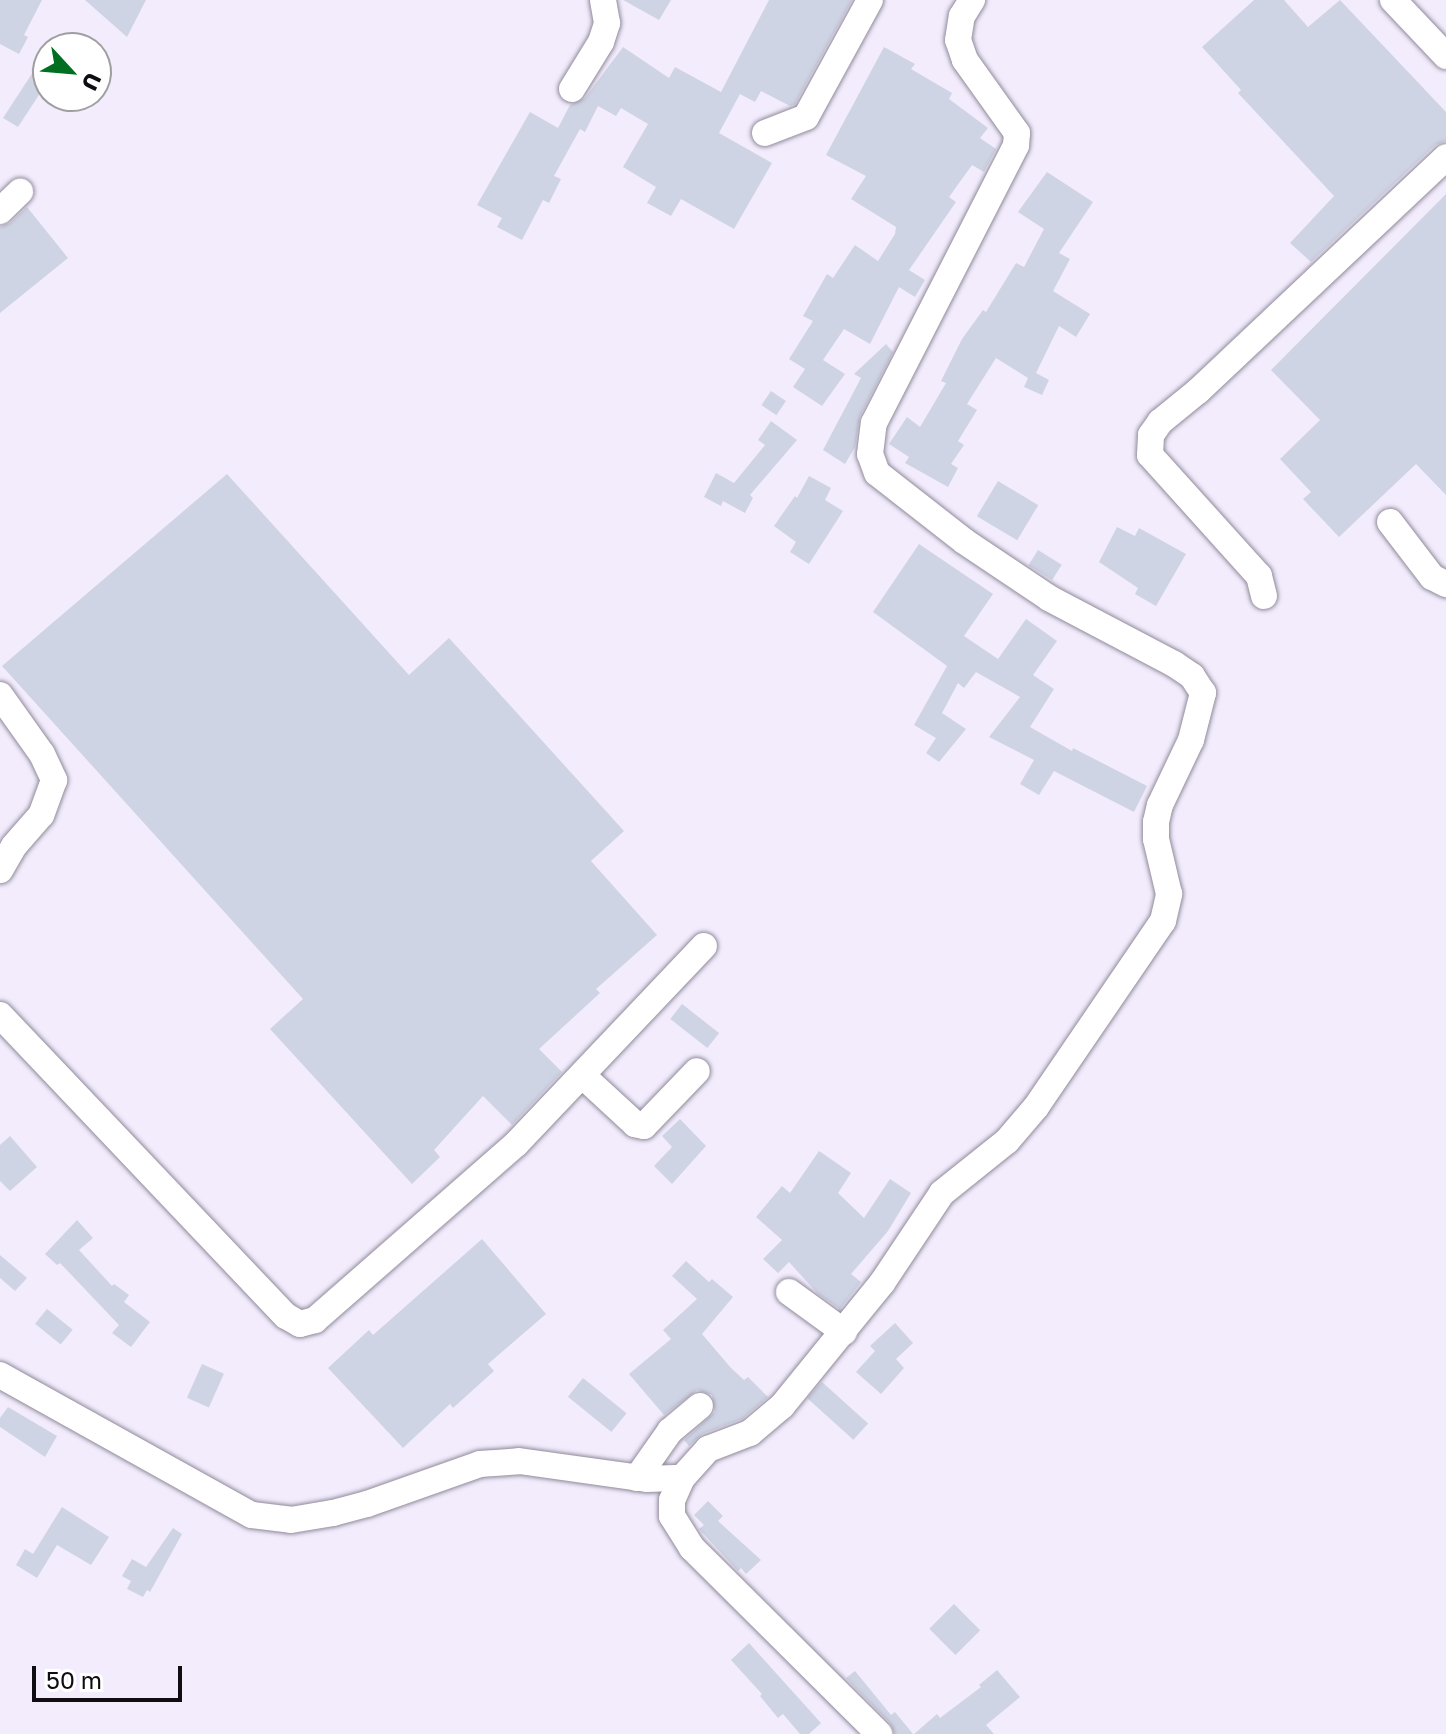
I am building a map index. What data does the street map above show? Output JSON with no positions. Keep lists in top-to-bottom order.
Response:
{
  "scale_bar": "50 m",
  "north": "bottom right"
}
